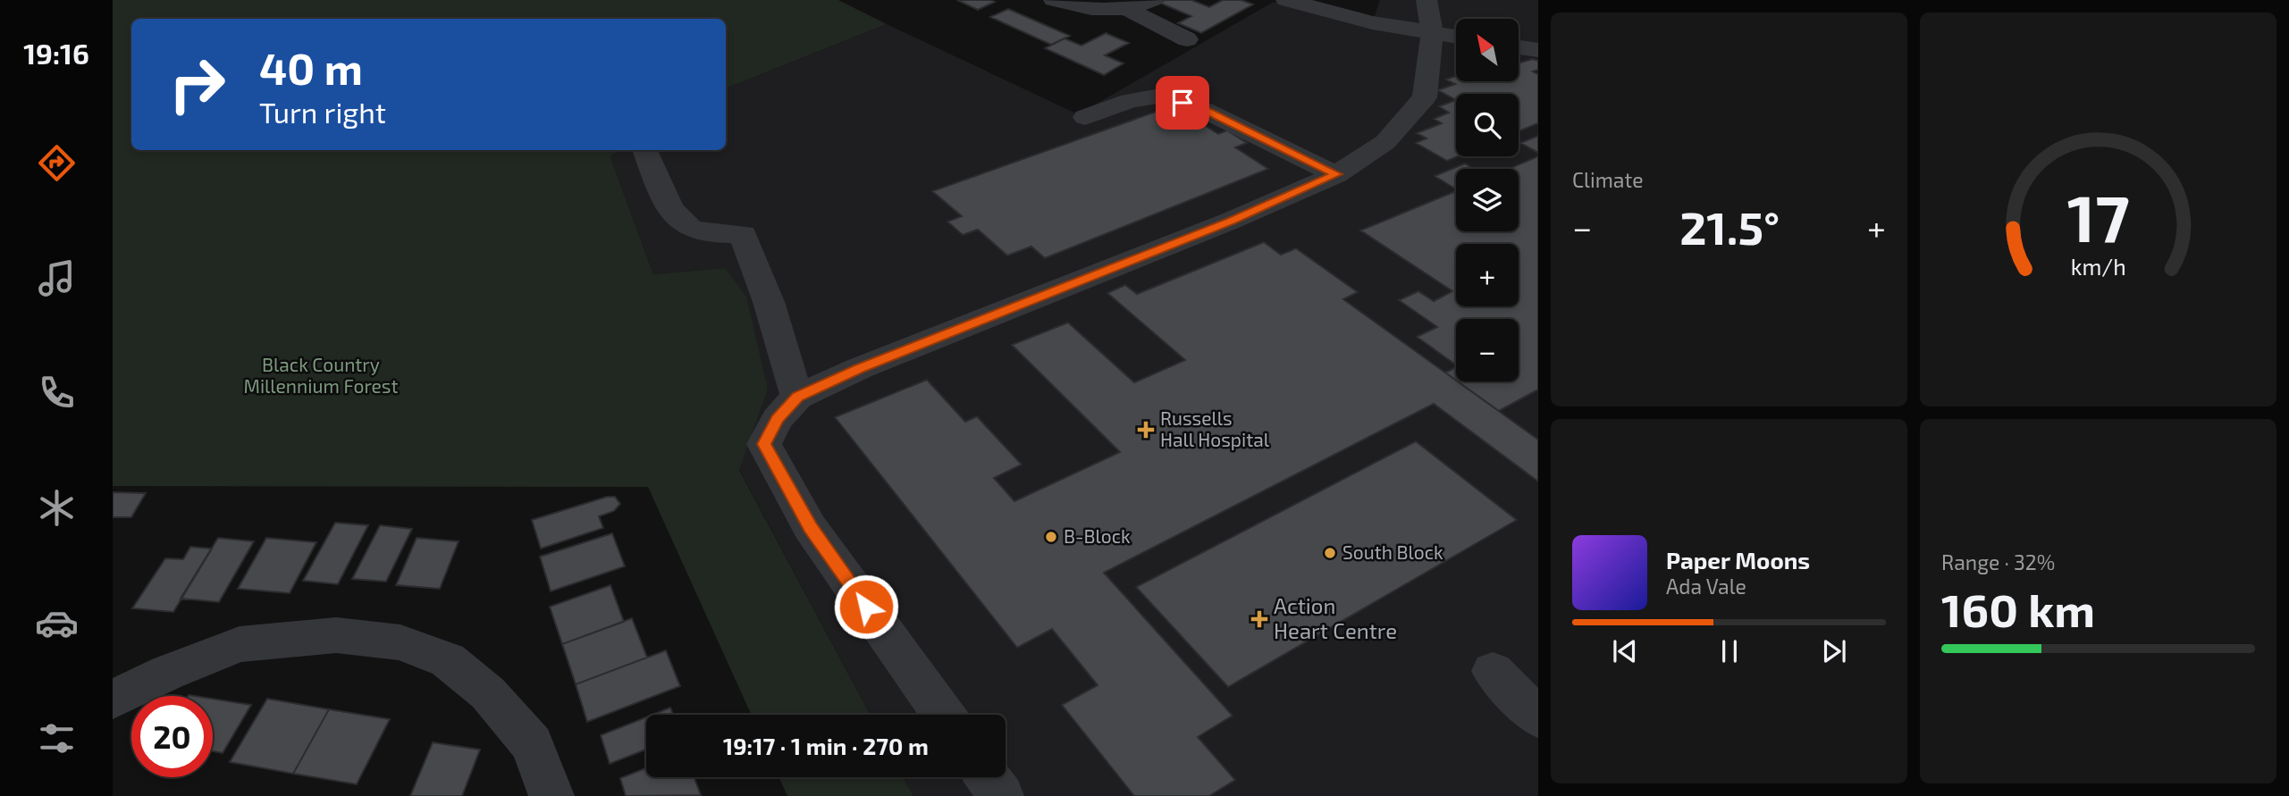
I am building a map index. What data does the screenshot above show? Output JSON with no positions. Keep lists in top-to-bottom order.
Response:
{
  "parks": ["Black Country Millennium Forest"],
  "places": {
    "health": ["Russells Hall Hospital", "Action Heart Centre"],
    "other": ["B-Block", "South Block"]
  },
  "north": "top left",
  "page": {
    "tabs": "19:16",
    "tile": [
      "Climate",
      ["Range · 32%", "160 km"]
    ],
    "map_buttons": ["+", "−"],
    "turn": ["40 m", "Turn right"],
    "heat": ["−", "21.5°", "+"],
    "song": ["Paper Moons", "Ada Vale"],
    "limit": "20",
    "trip": "19:17 · 1 min · 270 m",
    "gauge": ["17", "km/h"]
  }
}
